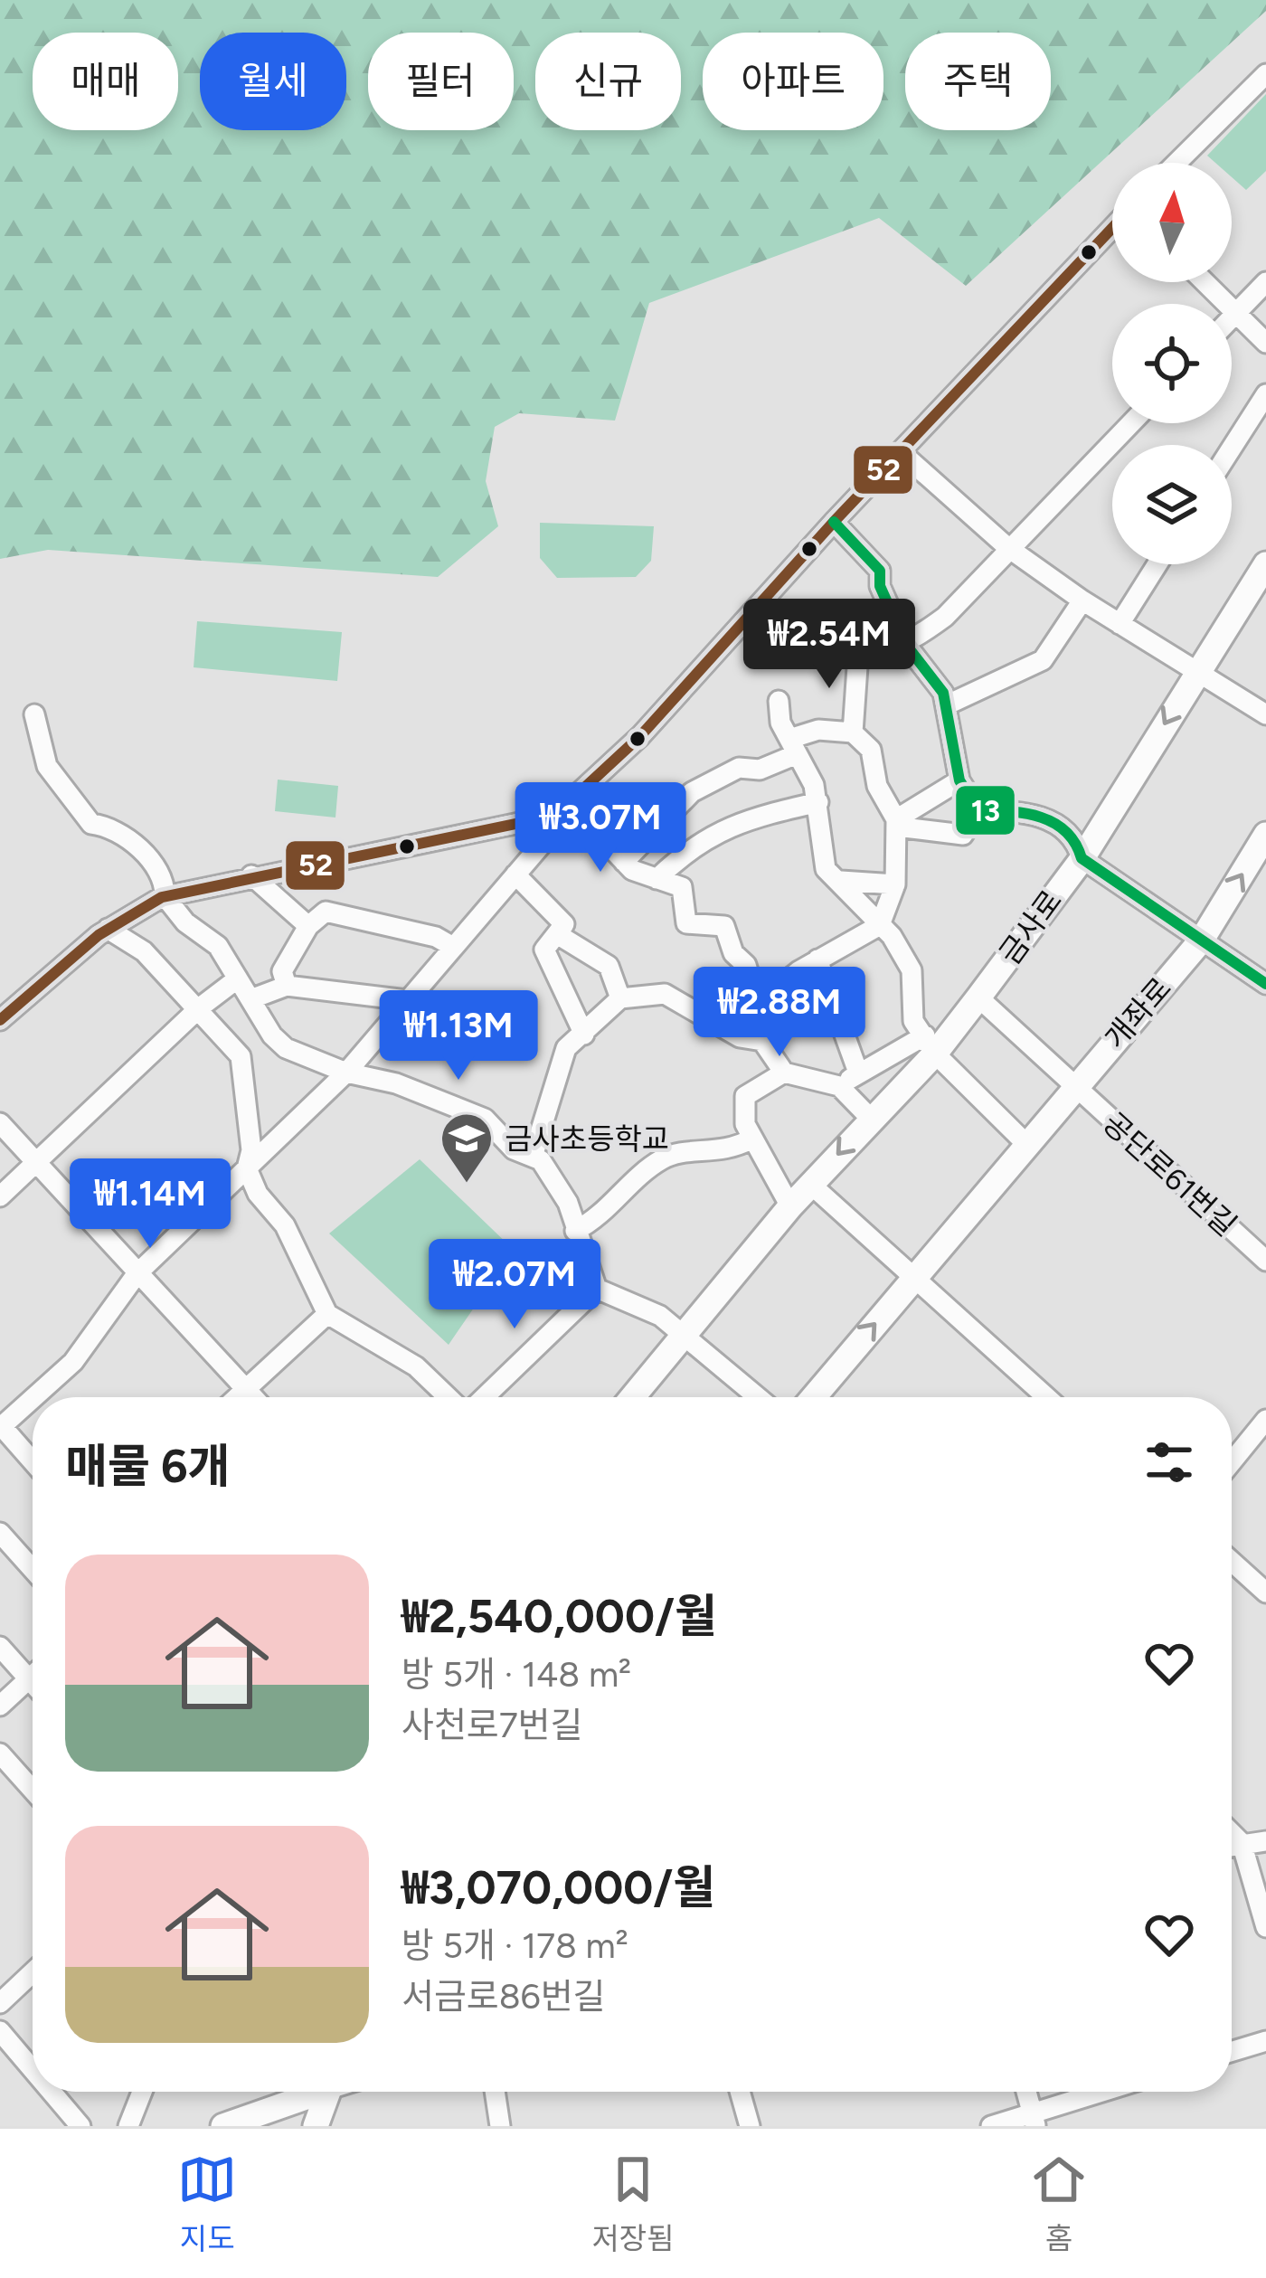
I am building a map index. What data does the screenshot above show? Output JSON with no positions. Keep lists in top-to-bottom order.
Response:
{
  "streets": {
    "main road": ["금사로", "개좌로"],
    "street": ["공단로61번길"]
  },
  "crossings": [
    ["개좌로", "공단로61번길"]
  ],
  "one_way": ["개좌로"],
  "places": {
    "school or university": ["금사초등학교"]
  },
  "lines": ["transit line 52", "transit line 13"],
  "north": "top",
  "page": {
    "chip": [
      "매매",
      "월세",
      "필터",
      "신규",
      "아파트",
      "주택"
    ],
    "price": [
      "₩2.54M",
      "₩3.07M",
      "₩2.88M",
      "₩1.13M",
      "₩1.14M",
      "₩2.07M"
    ],
    "heading": "매물 6개",
    "list": [
      {
        "name": "₩2,540,000/월",
        "note": "방 5개 · 148 m² · 사천로7번길"
      },
      {
        "name": "₩3,070,000/월",
        "note": "방 5개 · 178 m² · 서금로86번길"
      }
    ],
    "tabs": ["지도", "저장됨", "홈"]
  }
}
